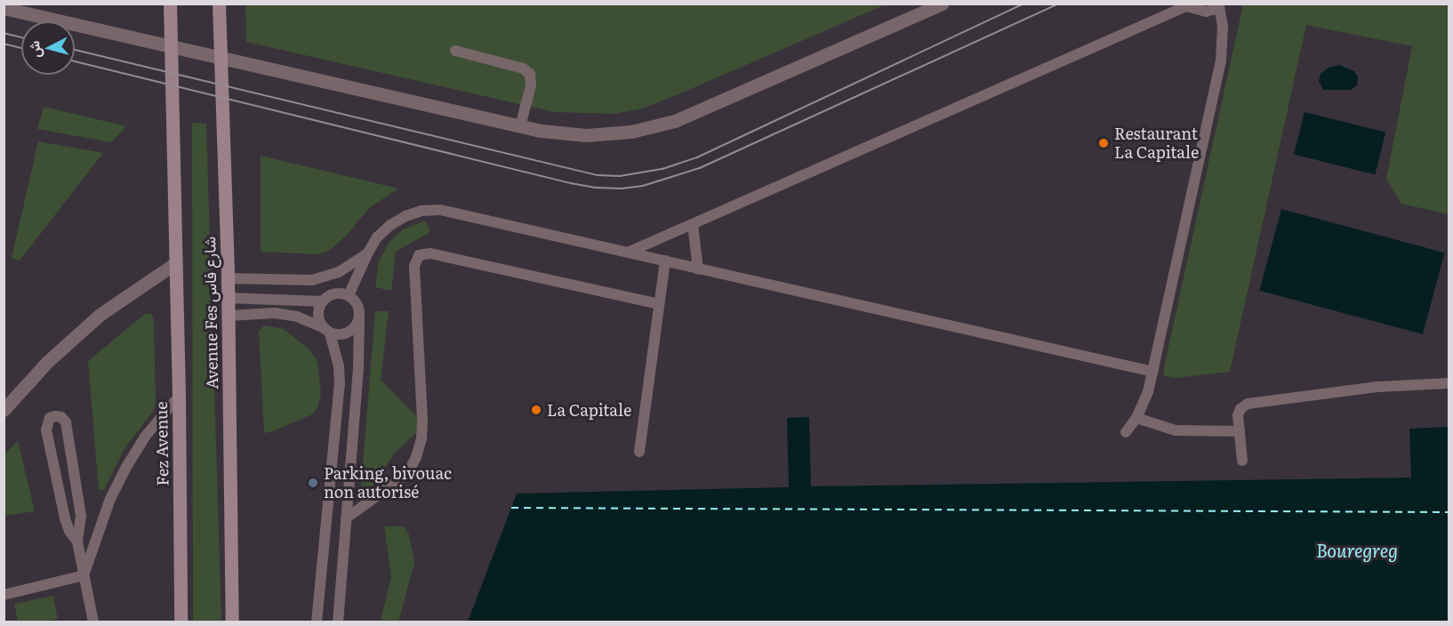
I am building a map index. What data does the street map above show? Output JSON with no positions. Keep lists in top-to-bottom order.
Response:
{
  "streets": {
    "main road": ["Avenue Fes شارع فاس", "Fez Avenue"]
  },
  "water": ["Bouregreg"],
  "places": ["Restaurant La Capitale", "La Capitale", "Parking, bivouac non autorisé"],
  "north": "left"
}
